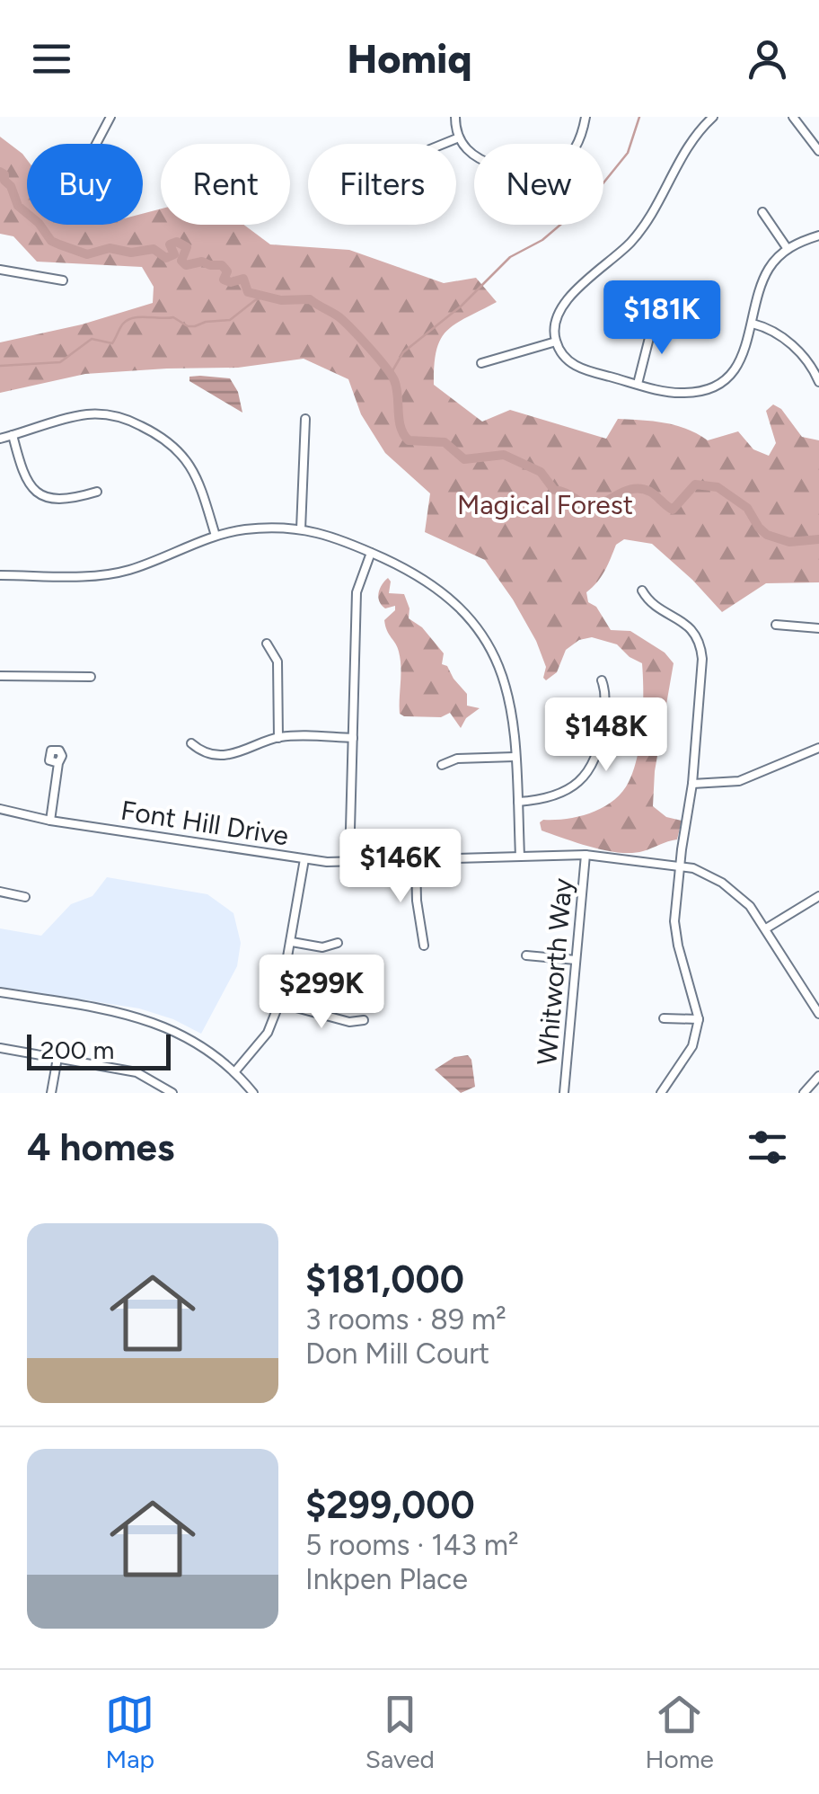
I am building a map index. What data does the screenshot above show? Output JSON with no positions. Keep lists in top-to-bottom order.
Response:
{
  "streets": {
    "street": ["Font Hill Drive", "Whitworth Way"]
  },
  "crossings": [
    ["Font Hill Drive", "Whitworth Way"]
  ],
  "parks": ["Magical Forest"],
  "scale_bar": "200 m",
  "page": {
    "header": "Homiq",
    "chip": [
      "Buy",
      "Rent",
      "Filters",
      "New"
    ],
    "price": [
      "$181K",
      "$148K",
      "$146K",
      "$299K"
    ],
    "scale": "200 m",
    "heading": "4 homes",
    "list": [
      {
        "name": "$181,000",
        "note": "3 rooms · 89 m² · Don Mill Court"
      },
      {
        "name": "$299,000",
        "note": "5 rooms · 143 m² · Inkpen Place"
      }
    ],
    "tabs": ["Map", "Saved", "Home"]
  }
}
